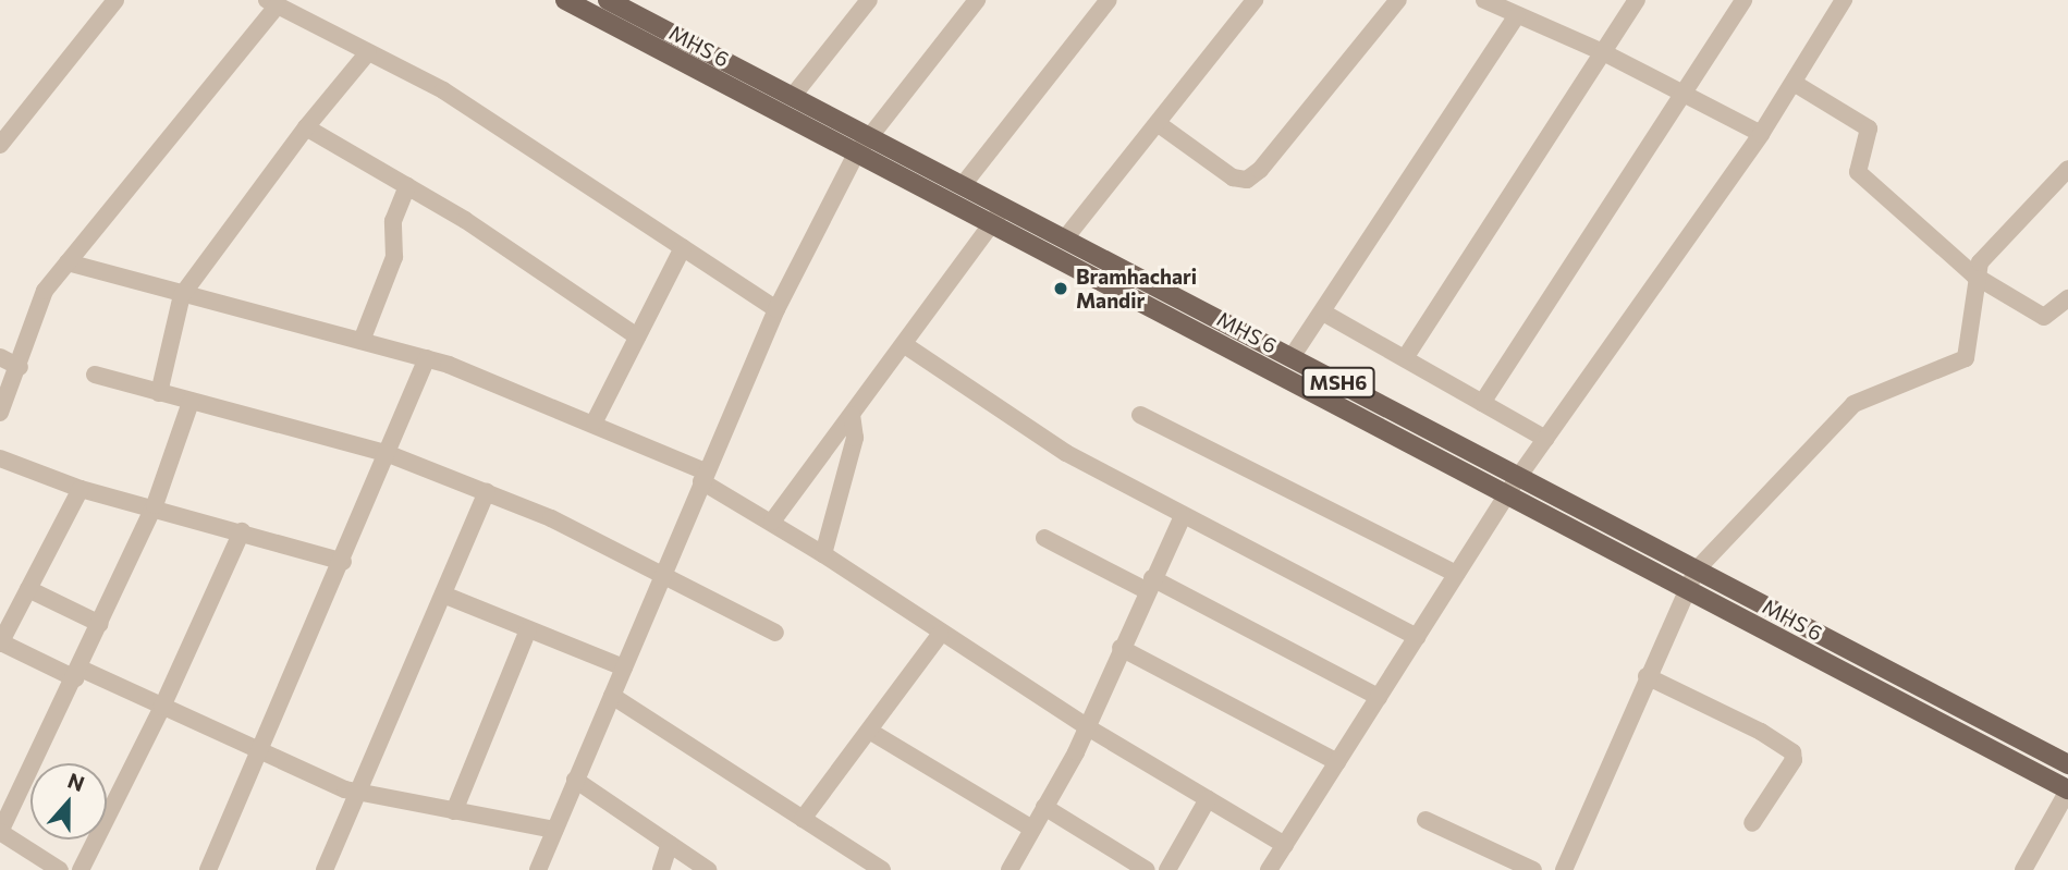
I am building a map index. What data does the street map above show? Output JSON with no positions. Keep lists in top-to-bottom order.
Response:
{
  "streets": {
    "main road": ["MHS 6", "MSH6"]
  },
  "places": ["Bramhachari Mandir"],
  "north": "top"
}
